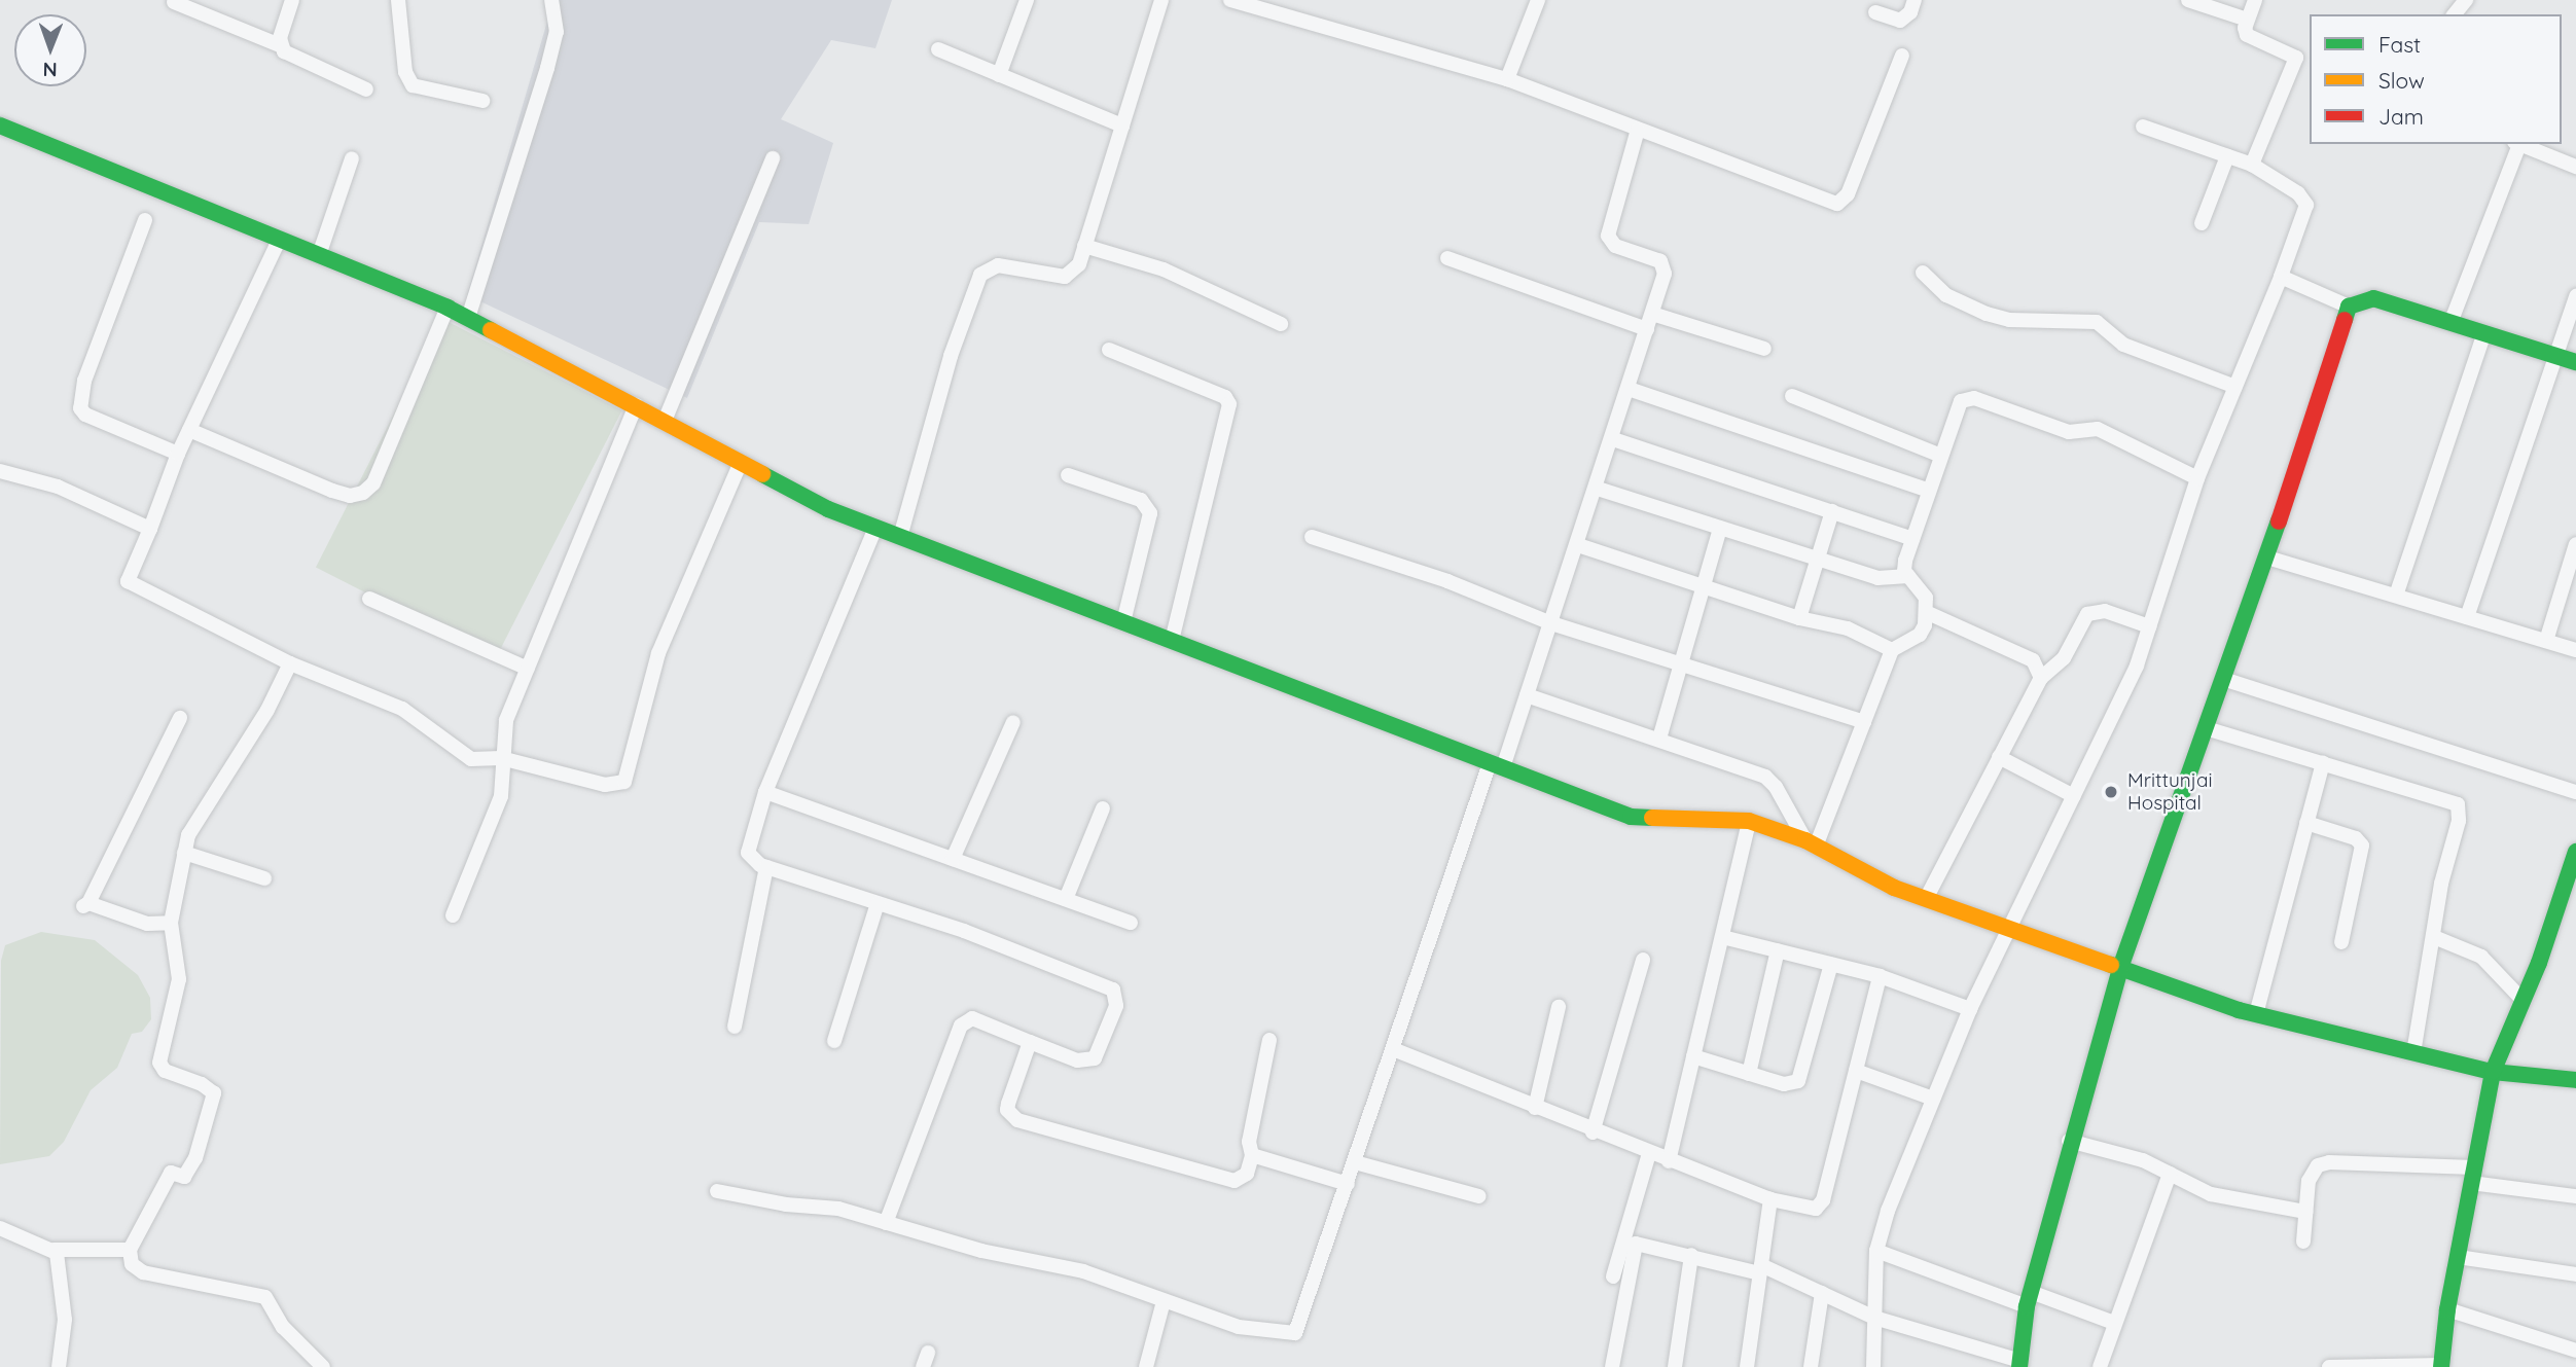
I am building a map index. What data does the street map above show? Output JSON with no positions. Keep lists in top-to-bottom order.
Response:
{
  "places": ["Mrittunjai Hospital"],
  "legend": ["Fast", "Slow", "Jam"],
  "north": "bottom"
}
